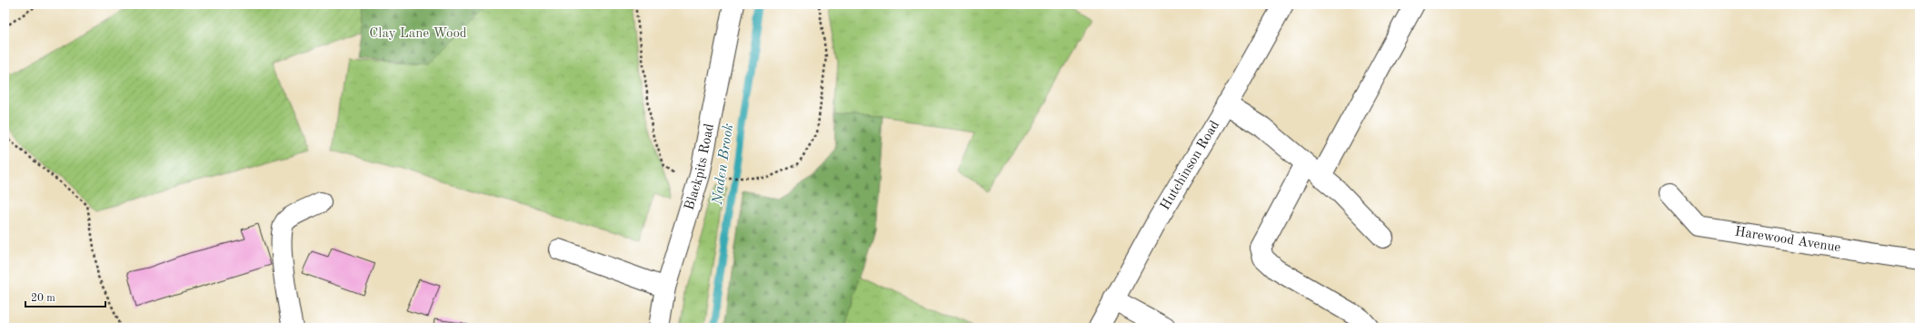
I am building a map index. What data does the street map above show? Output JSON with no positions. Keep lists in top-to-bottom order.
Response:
{
  "streets": {
    "street": ["Hutchinson Road", "Blackpits Road", "Harewood Avenue"]
  },
  "water": ["Naden Brook"],
  "parks": ["Clay Lane Wood"],
  "scale_bar": "20 m"
}
